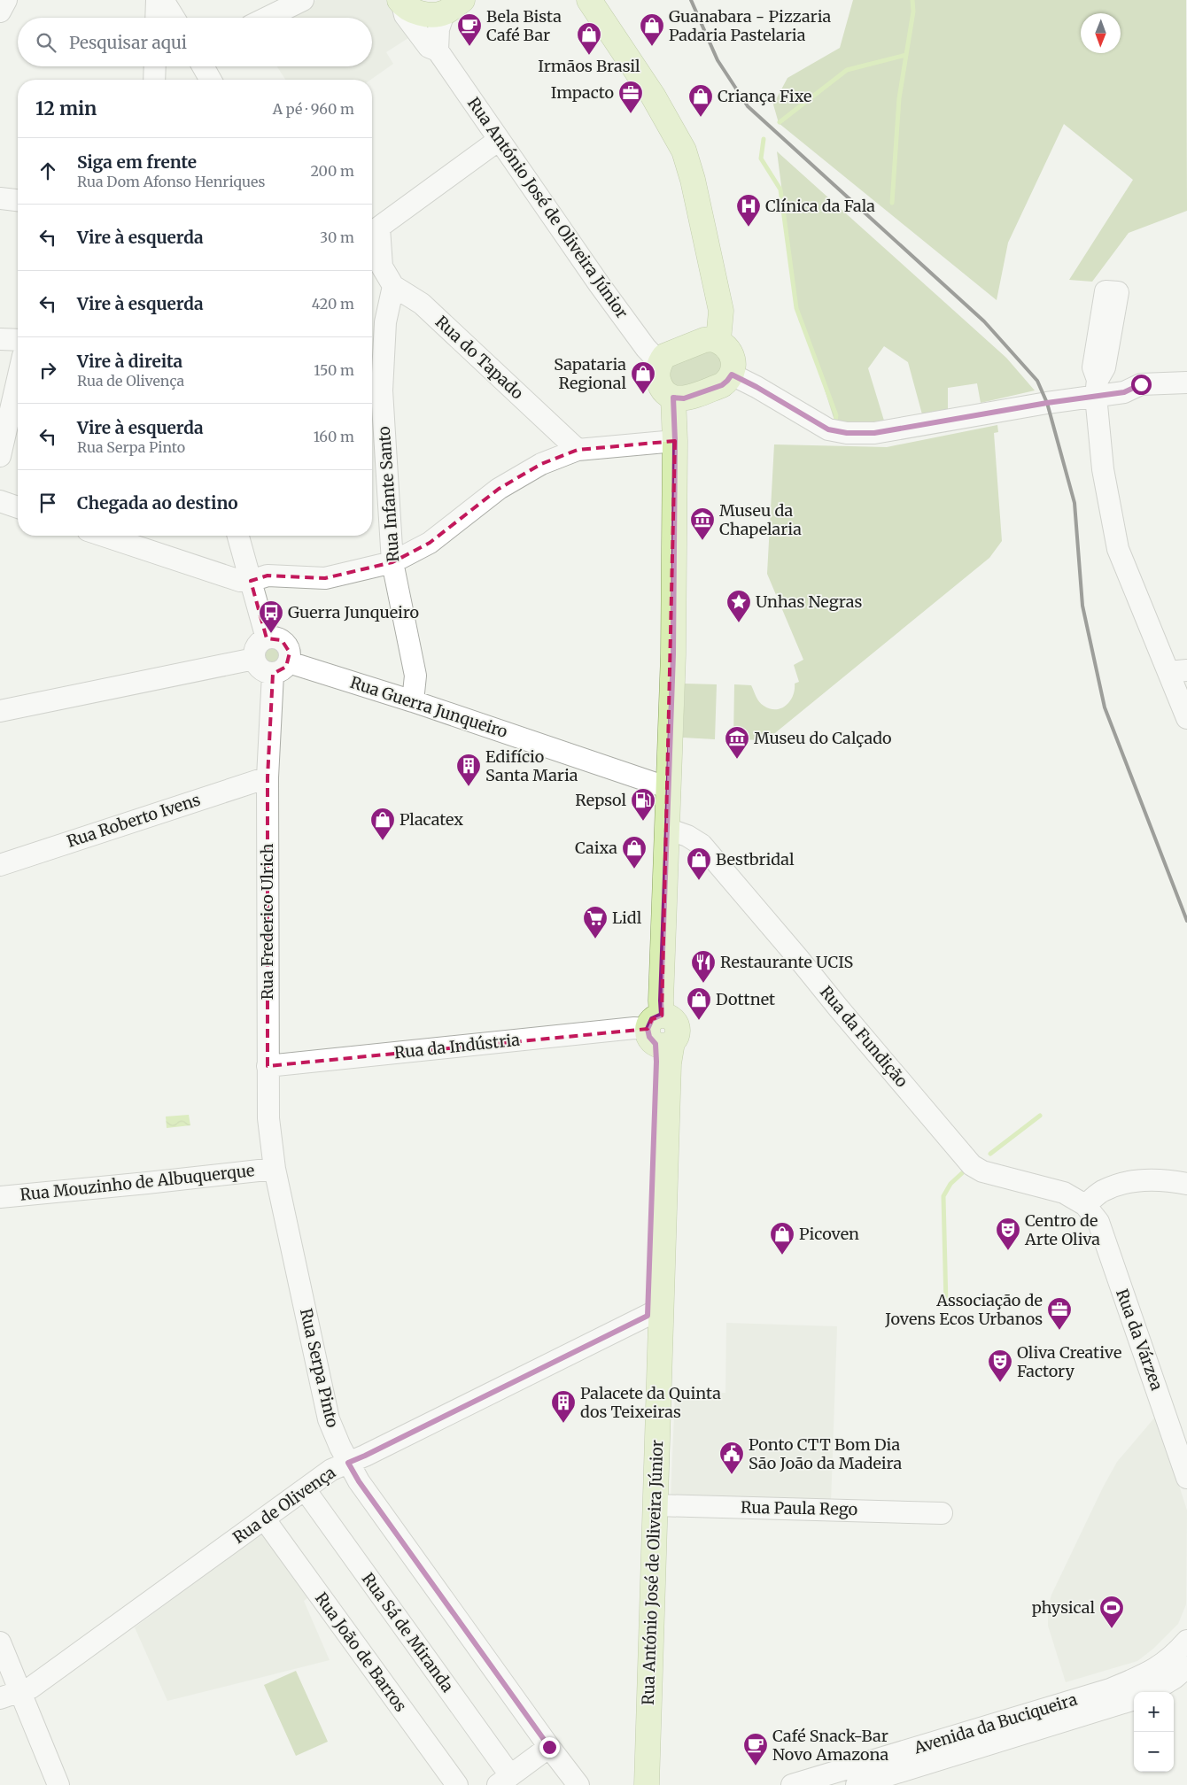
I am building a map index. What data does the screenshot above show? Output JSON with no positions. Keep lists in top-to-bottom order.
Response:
{
  "streets": {
    "main road": ["Rua António José de Oliveira Júnior"],
    "street": [
      "Rua do Tapado",
      "Rua Infante Santo",
      "Rua Guerra Junqueiro",
      "Rua Roberto Ivens",
      "Rua Frederico Ulrich",
      "Rua da Fundição",
      "Rua da Indústria",
      "Rua Mouzinho de Albuquerque",
      "Rua da Várzea",
      "Rua Serpa Pinto",
      "Rua de Olivença",
      "Rua Paula Rego",
      "Rua Sá de Miranda",
      "Rua João de Barros",
      "Avenida da Buciqueira"
    ]
  },
  "crossings": [
    ["Rua António José de Oliveira Júnior", "Rua Guerra Junqueiro"],
    ["Rua António José de Oliveira Júnior", "Rua da Fundição"],
    ["Rua António José de Oliveira Júnior", "Rua da Indústria"],
    ["Rua António José de Oliveira Júnior", "Rua de Olivença"],
    ["Rua António José de Oliveira Júnior", "Rua Paula Rego"],
    ["Rua do Tapado", "Rua Infante Santo"],
    ["Rua Infante Santo", "Rua Guerra Junqueiro"],
    ["Rua Guerra Junqueiro", "Rua Frederico Ulrich"],
    ["Rua Roberto Ivens", "Rua Frederico Ulrich"],
    ["Rua Frederico Ulrich", "Rua da Indústria"],
    ["Rua Frederico Ulrich", "Rua Mouzinho de Albuquerque"],
    ["Rua Frederico Ulrich", "Rua Serpa Pinto"],
    ["Rua da Fundição", "Rua da Várzea"],
    ["Rua Mouzinho de Albuquerque", "Rua Serpa Pinto"],
    ["Rua Serpa Pinto", "Rua de Olivença"],
    ["Rua de Olivença", "Rua Sá de Miranda"],
    ["Rua de Olivença", "Rua João de Barros"]
  ],
  "places": {
    "cafe": ["Bela Bista Café Bar", "Café Snack-Bar Novo Amazona"],
    "shop": [
      "Guanabara - Pizzaria Padaria Pastelaria",
      "Irmãos Brasil",
      "Criança Fixe",
      "Sapataria Regional",
      "Placatex",
      "Caixa",
      "Bestbridal",
      "Dottnet",
      "Picoven"
    ],
    "office": ["Impacto", "Associação de Jovens Ecos Urbanos"],
    "hospital": ["Clínica da Fala"],
    "museum": ["Museu da Chapelaria", "Museu do Calçado"],
    "place": ["Unhas Negras"],
    "bus stop": ["Guerra Junqueiro"],
    "building": ["Edifício Santa Maria", "Palacete da Quinta dos Teixeiras"],
    "fuel station": ["Repsol"],
    "supermarket": ["Lidl"],
    "restaurant": ["Restaurante UCIS"],
    "theatre": ["Centro de Arte Oliva", "Oliva Creative Factory"],
    "public building": ["Ponto CTT Bom Dia São João da Madeira"],
    "sports": ["physical"]
  },
  "north": "bottom",
  "page": {
    "search": "Pesquisar aqui",
    "heading": ["12 min", "A pé · 960 m"],
    "list": [
      ["Siga em frente", "Rua Dom Afonso Henriques", "200 m"],
      ["Vire à esquerda", "30 m"],
      ["Vire à esquerda", "420 m"],
      ["Vire à direita", "Rua de Olivença", "150 m"],
      ["Vire à esquerda", "Rua Serpa Pinto", "160 m"],
      "Chegada ao destino"
    ],
    "map_buttons": ["+", "−"]
  }
}
